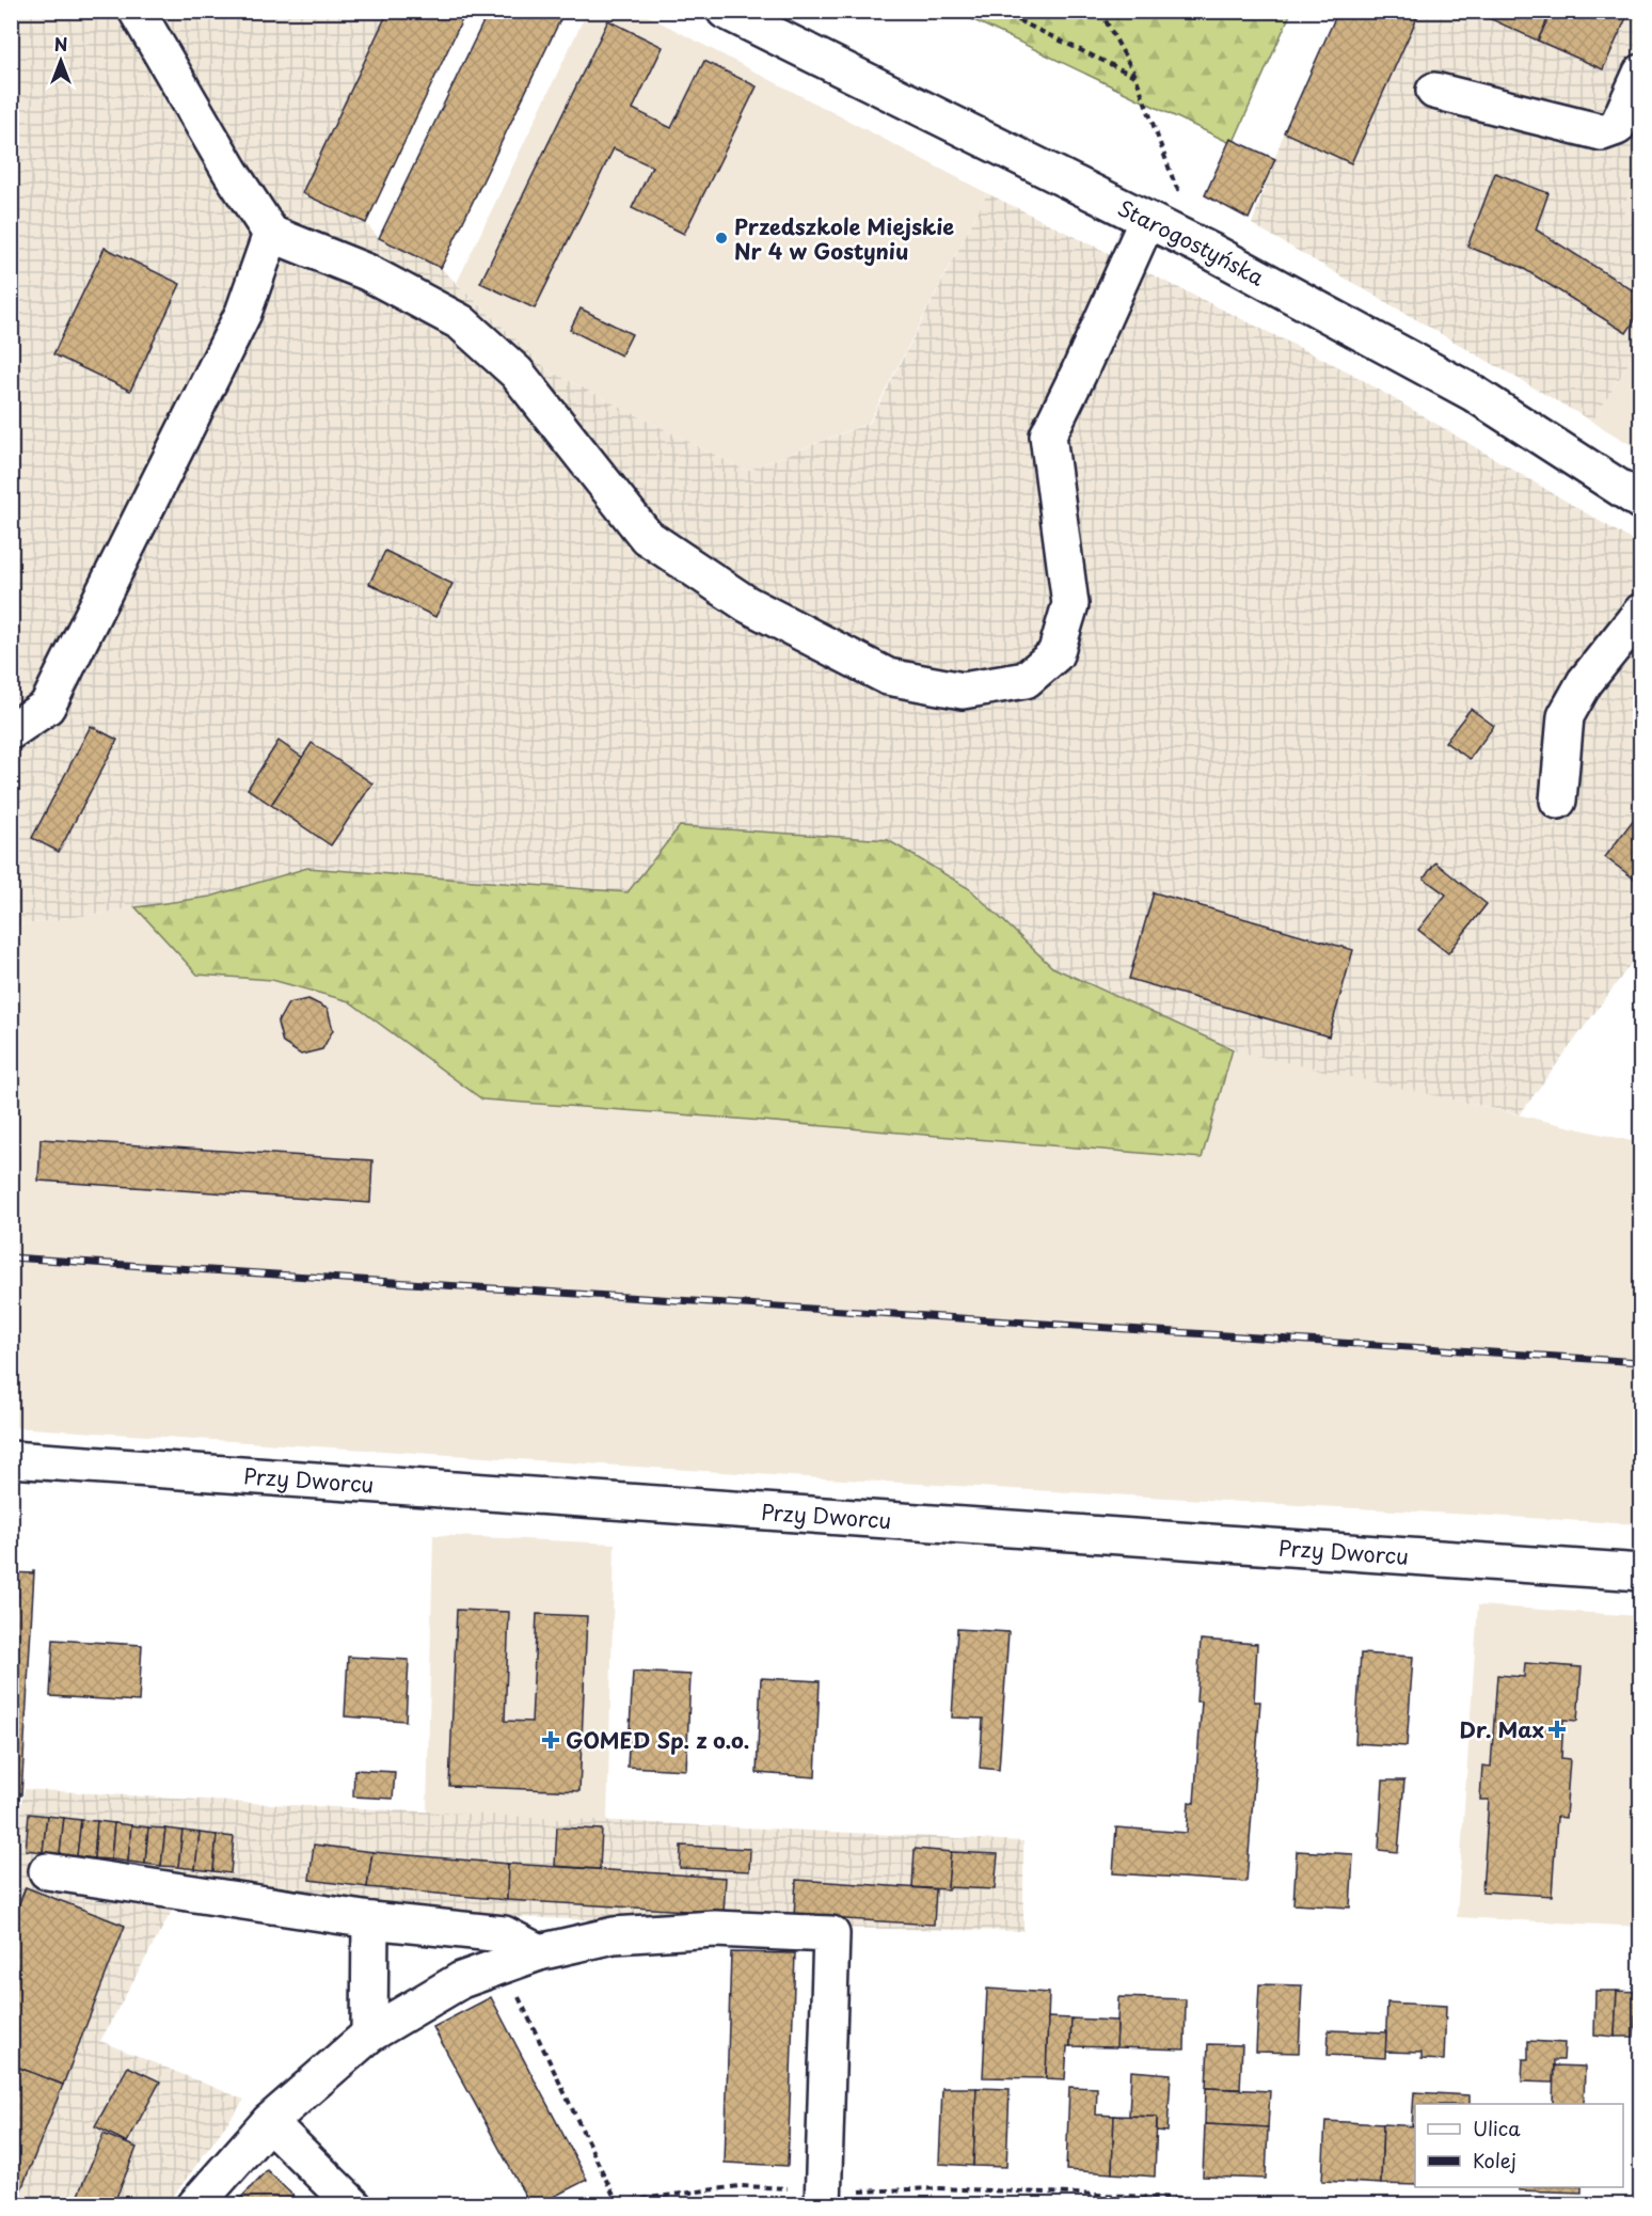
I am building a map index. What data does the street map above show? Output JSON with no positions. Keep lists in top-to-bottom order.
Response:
{
  "streets": {
    "street": ["Starogostyńska", "Przy Dworcu"]
  },
  "places": {
    "other": ["Przedszkole Miejskie Nr 4 w Gostyniu"],
    "health": ["Dr. Max", "GOMED Sp. z o.o."]
  },
  "legend": ["Ulica", "Kolej"],
  "north": "top"
}
